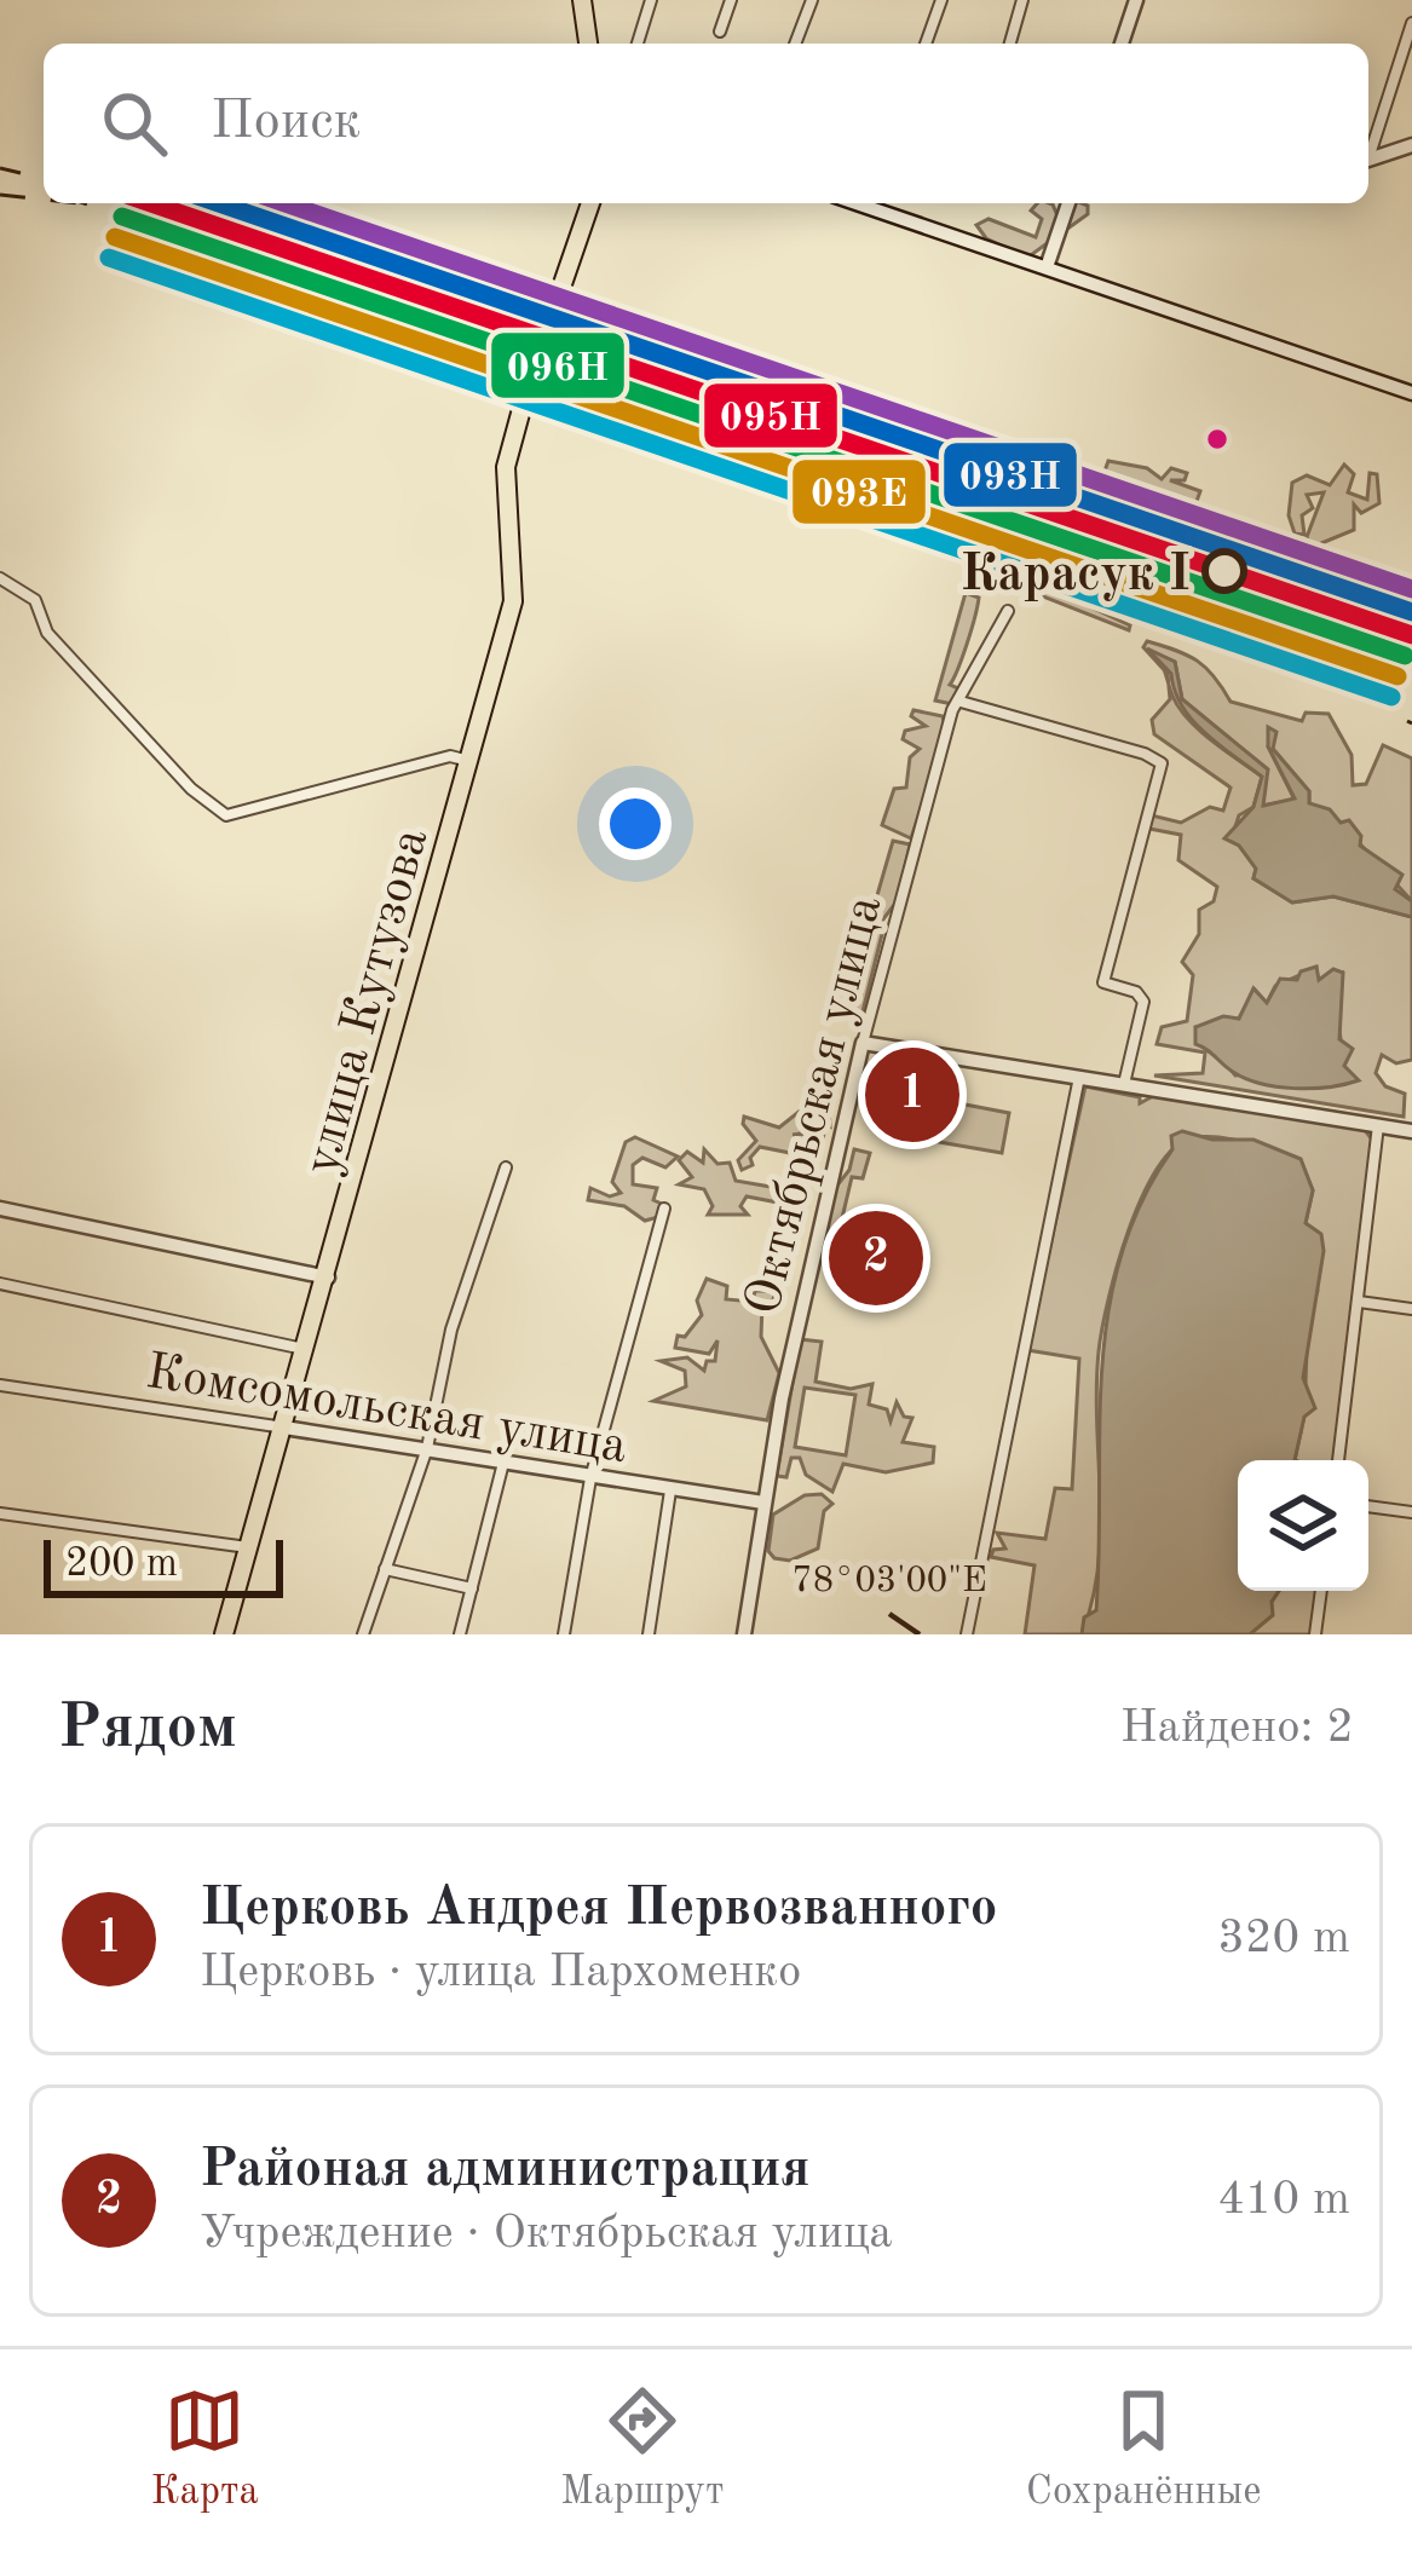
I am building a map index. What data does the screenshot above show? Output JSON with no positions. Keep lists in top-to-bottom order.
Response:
{
  "streets": {
    "main road": ["улица Кутузова"],
    "street": ["Октябрьская улица", "Комсомольская улица"]
  },
  "crossings": [
    ["улица Кутузова", "Комсомольская улица"],
    ["Октябрьская улица", "Комсомольская улица"]
  ],
  "places": ["Карасук I"],
  "lines": [
    "transit line 095Н",
    "transit line 093Н",
    "transit line 096Н",
    "transit line 093Е"
  ],
  "scale_bar": "200 m",
  "page": {
    "search": "Поиск",
    "pins": ["1", "2"],
    "scale": "200 m",
    "heading": ["Рядом", "Найдено: 2"],
    "list": [
      {
        "mark": "1",
        "name": "Церковь Андрея Первозванного",
        "note": "Церковь · улица Пархоменко",
        "value": "320 m"
      },
      {
        "mark": "2",
        "name": "Районая администрация",
        "note": "Учреждение · Октябрьская улица",
        "value": "410 m"
      }
    ],
    "nav": ["Карта", "Маршрут", "Сохранённые"]
  },
  "coordinates": ["78°03'00\"E"]
}
